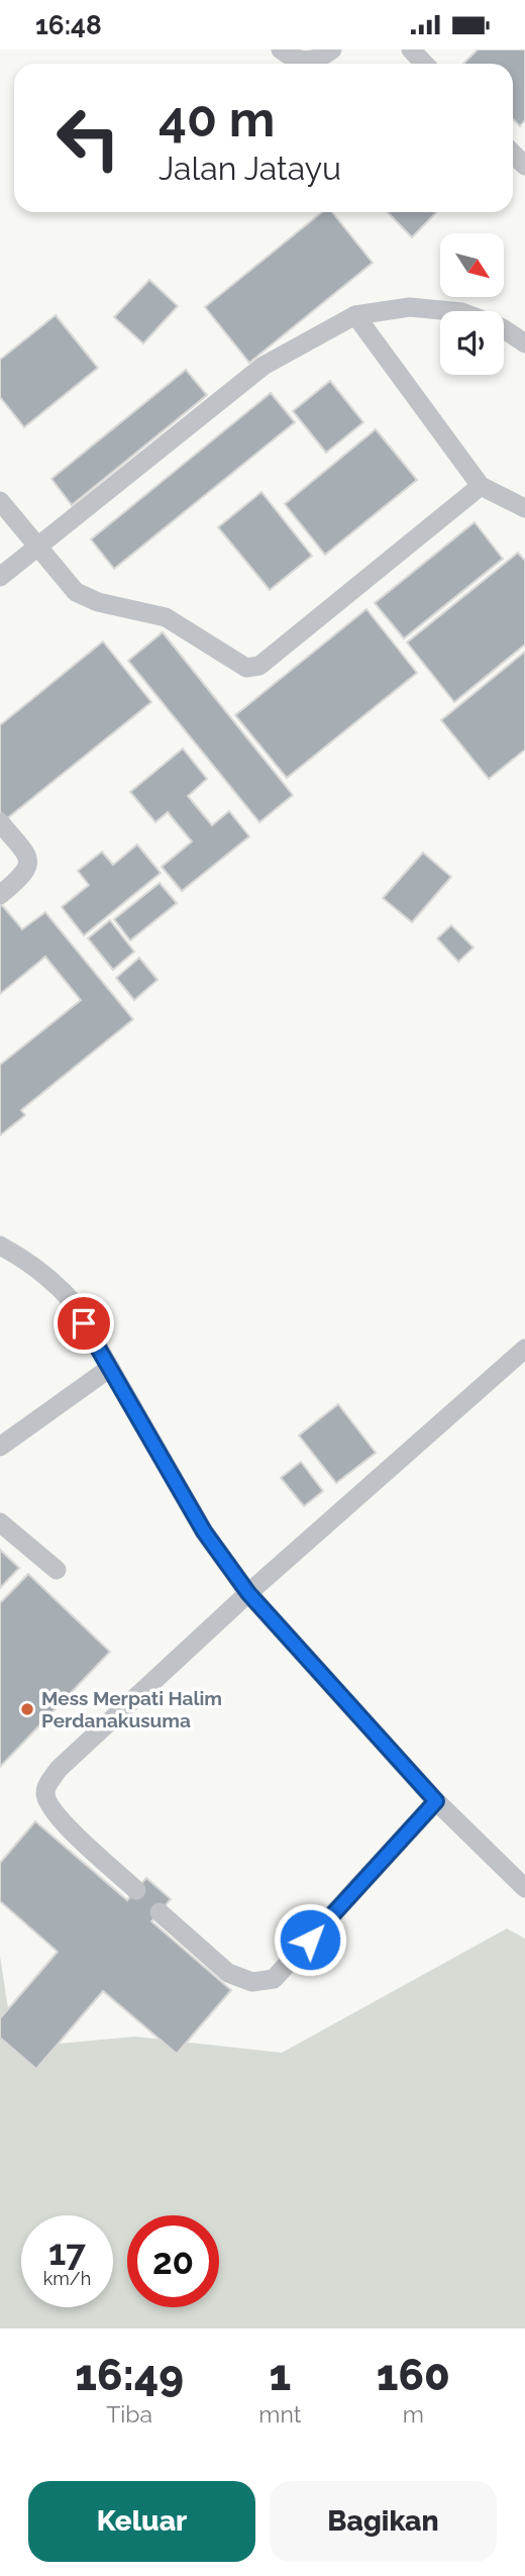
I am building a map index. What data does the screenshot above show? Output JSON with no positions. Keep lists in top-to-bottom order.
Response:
{
  "places": ["Mess Merpati Halim Perdanakusuma"],
  "north": "bottom right",
  "page": {
    "status": "16:48",
    "turn": ["40 m", "Jalan Jatayu"],
    "speed": "17 km/h",
    "limit": "20",
    "eta": [
      "16:49",
      "Tiba",
      "1",
      "mnt",
      "160",
      "m"
    ],
    "buttons": ["Keluar", "Bagikan"]
  }
}
